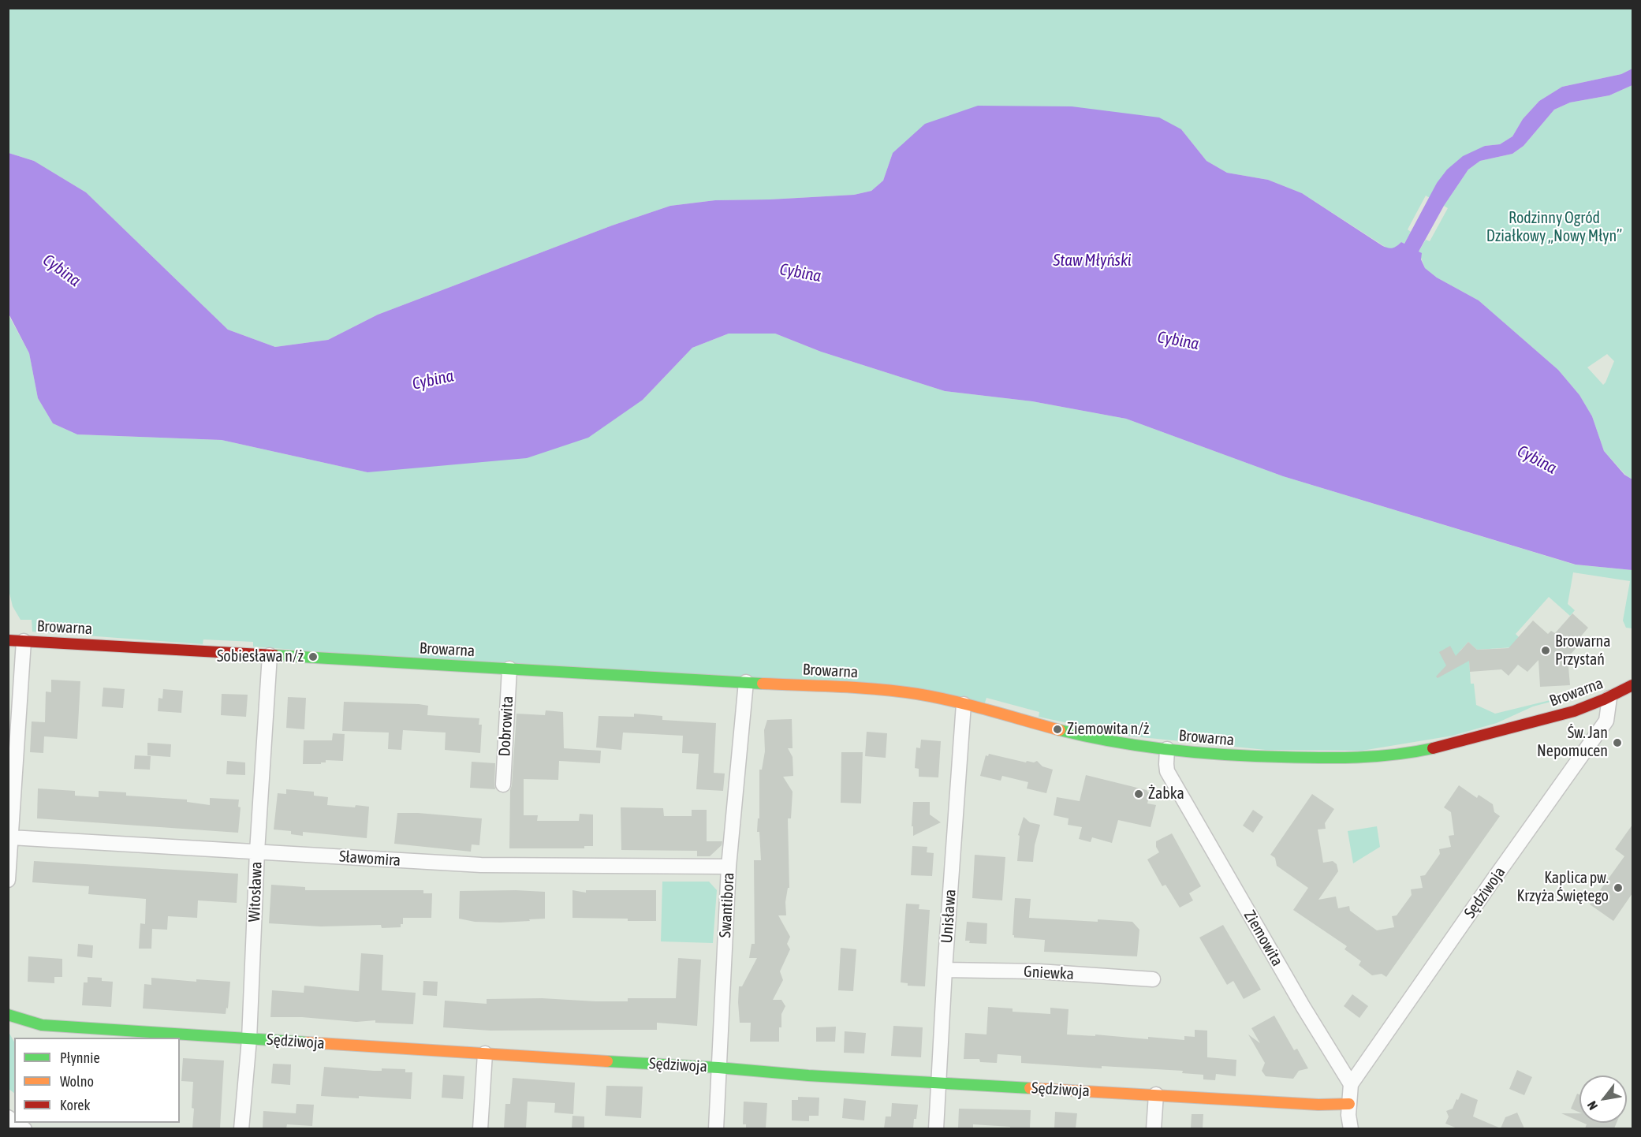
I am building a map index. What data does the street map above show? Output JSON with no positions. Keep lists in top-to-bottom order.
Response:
{
  "streets": {
    "street": [
      "Browarna",
      "Dobrowita",
      "Sławomira",
      "Witosława",
      "Sędziwoja",
      "Swantibora",
      "Unisława",
      "Ziemowita",
      "Gniewka"
    ]
  },
  "crossings": [
    ["Browarna", "Dobrowita"],
    ["Browarna", "Witosława"],
    ["Browarna", "Sędziwoja"],
    ["Browarna", "Swantibora"],
    ["Browarna", "Unisława"],
    ["Browarna", "Ziemowita"],
    ["Sławomira", "Witosława"],
    ["Sławomira", "Swantibora"],
    ["Witosława", "Sędziwoja"],
    ["Sędziwoja", "Swantibora"],
    ["Sędziwoja", "Unisława"],
    ["Sędziwoja", "Ziemowita"],
    ["Unisława", "Gniewka"]
  ],
  "water": ["Staw Młyński", "Cybina"],
  "parks": ["Rodzinny Ogród Działkowy „Nowy Młyn”"],
  "places": [
    "Browarna Przystań",
    "Sobiesława n/ż",
    "Ziemowita n/ż",
    "Św. Jan Nepomucen",
    "Żabka",
    "Kaplica pw. Krzyża Świętego"
  ],
  "legend": ["Płynnie", "Wolno", "Korek"],
  "north": "bottom left"
}
